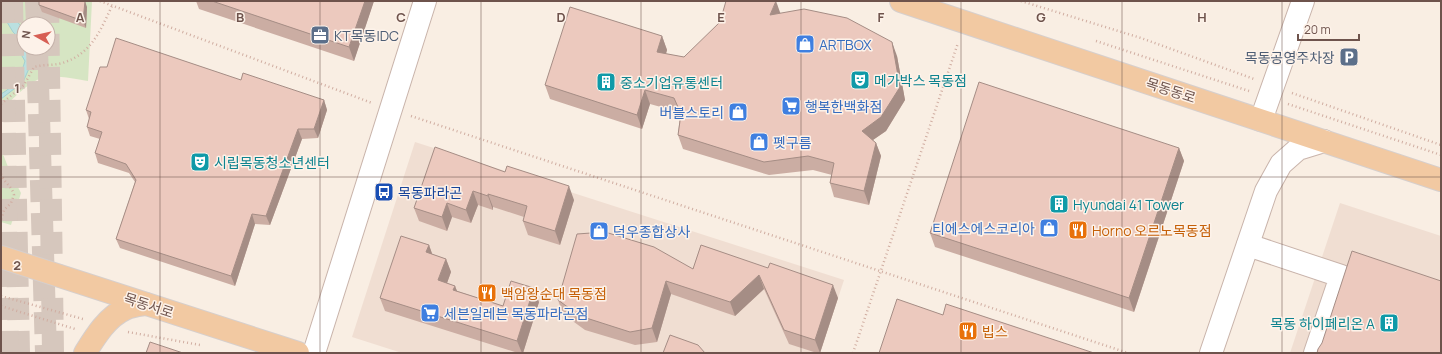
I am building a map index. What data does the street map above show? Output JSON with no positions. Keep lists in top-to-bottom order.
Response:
{
  "streets": {
    "main road": ["목동동로", "목동서로"]
  },
  "places": {
    "office": ["KT목동IDC"],
    "shop": [
      "ARTBOX",
      "버블스토리",
      "펫구름",
      "티에스에스코리아",
      "덕우종합상사"
    ],
    "parking": ["목동공영주차장"],
    "theatre": ["메가박스 목동점", "시립목동청소년센터"],
    "building": ["중소기업유통센터", "Hyundai 41 Tower", "목동 하이페리온 A"],
    "supermarket": ["행복한백화점", "세븐일레븐 목동파라곤점"],
    "bus stop": ["목동파라곤"],
    "restaurant": ["Horno 오르노목동점", "백암왕순대 목동점", "빕스"]
  },
  "scale_bar": "20 m",
  "north": "left",
  "grid": {
    "columns": [
      "A",
      "B",
      "C",
      "D",
      "E",
      "F",
      "G",
      "H"
    ],
    "rows": ["1", "2"]
  }
}
